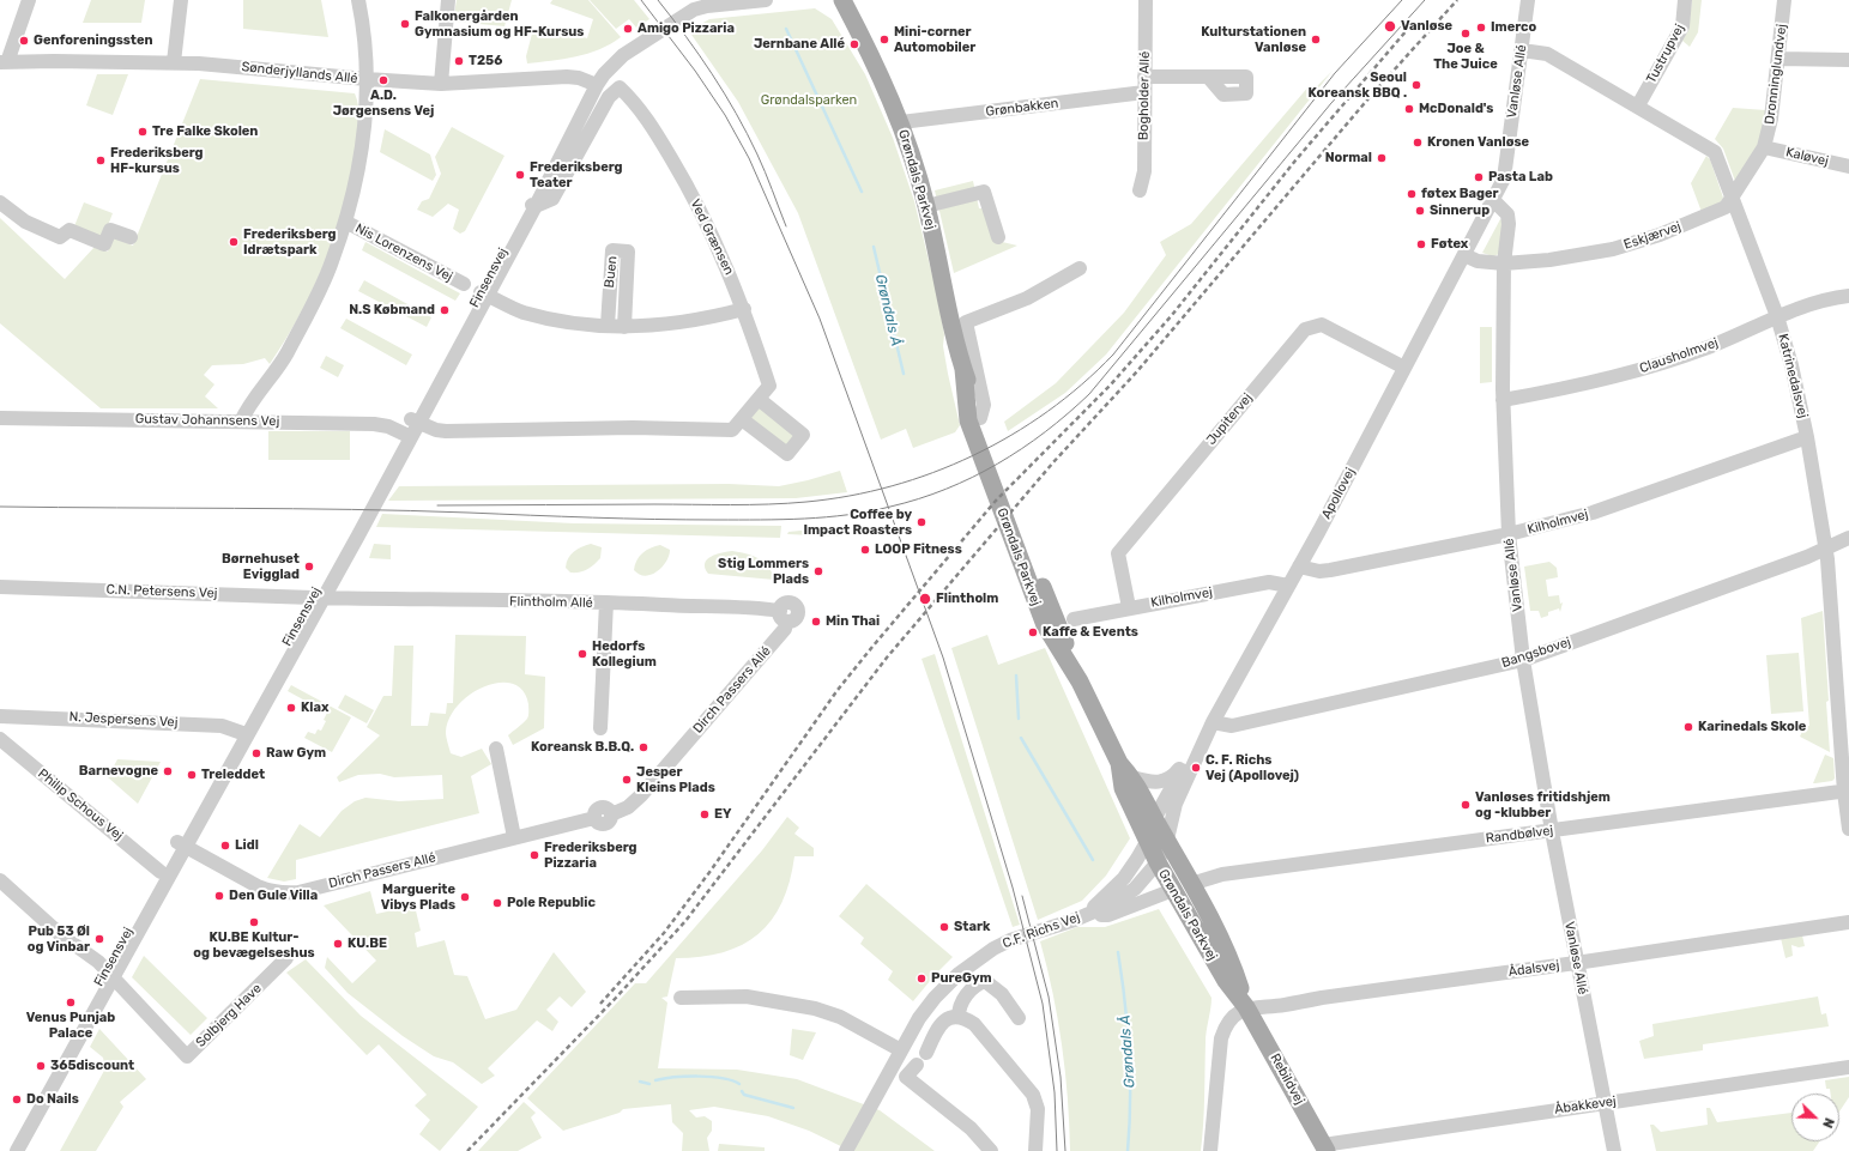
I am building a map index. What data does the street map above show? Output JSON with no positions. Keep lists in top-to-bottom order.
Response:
{
  "streets": {
    "main road": ["Grøndals Parkvej", "Rebildvej"],
    "street": [
      "Tustrupvej",
      "Sønderjyllands Allé",
      "Dronninglundvej",
      "Vanløse Allé",
      "Bogholder Allé",
      "Grønbakken",
      "Kaløvej",
      "Eskjærvej",
      "Ved Grænsen",
      "Nis Lorenzens Vej",
      "Buen",
      "Finsensvej",
      "Clausholmvej",
      "Katrinedalsvej",
      "Jupitervej",
      "Gustav Johannsens Vej",
      "Apollovej",
      "Kilholmvej",
      "C.N. Petersens Vej",
      "Flintholm Allé",
      "Bangsbovej",
      "Dirch Passers Allé",
      "N. Jespersens Vej",
      "Philip Schous Vej",
      "Randbølvej",
      "C.F. Richs Vej",
      "Ådalsvej",
      "Solbjerg Have",
      "Åbakkevej"
    ]
  },
  "crossings": [
    ["Tustrupvej", "Katrinedalsvej"],
    ["Sønderjyllands Allé", "Finsensvej"],
    ["Dronninglundvej", "Kaløvej"],
    ["Dronninglundvej", "Eskjærvej"],
    ["Vanløse Allé", "Eskjærvej"],
    ["Vanløse Allé", "Clausholmvej"],
    ["Vanløse Allé", "Katrinedalsvej"],
    ["Vanløse Allé", "Apollovej"],
    ["Vanløse Allé", "Kilholmvej"],
    ["Vanløse Allé", "Bangsbovej"],
    ["Vanløse Allé", "Randbølvej"],
    ["Vanløse Allé", "Ådalsvej"],
    ["Vanløse Allé", "Åbakkevej"],
    ["Bogholder Allé", "Grønbakken"],
    ["Grønbakken", "Grøndals Parkvej"],
    ["Kaløvej", "Eskjærvej"],
    ["Grøndals Parkvej", "Apollovej"],
    ["Grøndals Parkvej", "Randbølvej"],
    ["Grøndals Parkvej", "C.F. Richs Vej"],
    ["Grøndals Parkvej", "Ådalsvej"],
    ["Grøndals Parkvej", "Rebildvej"],
    ["Eskjærvej", "Katrinedalsvej"],
    ["Ved Grænsen", "Finsensvej"],
    ["Finsensvej", "Gustav Johannsens Vej"],
    ["Finsensvej", "C.N. Petersens Vej"],
    ["Finsensvej", "Flintholm Allé"],
    ["Finsensvej", "Dirch Passers Allé"],
    ["Finsensvej", "N. Jespersens Vej"],
    ["Finsensvej", "Philip Schous Vej"],
    ["Finsensvej", "Solbjerg Have"],
    ["Clausholmvej", "Katrinedalsvej"],
    ["Katrinedalsvej", "Kilholmvej"],
    ["Katrinedalsvej", "Bangsbovej"],
    ["Katrinedalsvej", "Randbølvej"],
    ["Jupitervej", "Apollovej"],
    ["Jupitervej", "Kilholmvej"],
    ["Apollovej", "Kilholmvej"],
    ["Apollovej", "Bangsbovej"],
    ["Apollovej", "C.F. Richs Vej"],
    ["C.N. Petersens Vej", "Flintholm Allé"],
    ["Flintholm Allé", "Dirch Passers Allé"],
    ["Ådalsvej", "Rebildvej"],
    ["Rebildvej", "Åbakkevej"]
  ],
  "water": ["Grøndals Å"],
  "parks": ["Grøndalsparken"],
  "places": [
    "Falkonergården Gymnasium og HF-Kursus",
    "Vanløse",
    "Imerco",
    "Amigo Pizzaria",
    "Joe & The Juice",
    "Mini-corner Automobiler",
    "Kulturstationen Vanløse",
    "Genforeningssten",
    "Jernbane Allé",
    "T256",
    "A.D. Jørgensens Vej",
    "Seoul Koreansk BBQ .",
    "McDonald's",
    "Tre Falke Skolen",
    "Kronen Vanløse",
    "Normal",
    "Frederiksberg HF-kursus",
    "Frederiksberg Teater",
    "Pasta Lab",
    "føtex Bager",
    "Sinnerup",
    "Frederiksberg Idrætspark",
    "Føtex",
    "N.S Købmand",
    "Coffee by Impact Roasters",
    "LOOP Fitness",
    "Børnehuset Evigglad",
    "Stig Lommers Plads",
    "Flintholm",
    "Min Thai",
    "Kaffe & Events",
    "Hedorfs Kollegium",
    "Klax",
    "Karinedals Skole",
    "Koreansk B.B.Q.",
    "Raw Gym",
    "C. F. Richs Vej (Apollovej)",
    "Barnevogne",
    "Treleddet",
    "Jesper Kleins Plads",
    "Vanløses fritidshjem og -klubber",
    "EY",
    "Lidl",
    "Frederiksberg Pizzaria",
    "Den Gule Villa",
    "Marguerite Vibys Plads",
    "Pole Republic",
    "KU.BE Kultur- og bevægelseshus",
    "Stark",
    "Pub 53 Øl og Vinbar",
    "KU.BE",
    "PureGym",
    "Venus Punjab Palace",
    "365discount",
    "Do Nails"
  ],
  "north": "bottom right"
}
